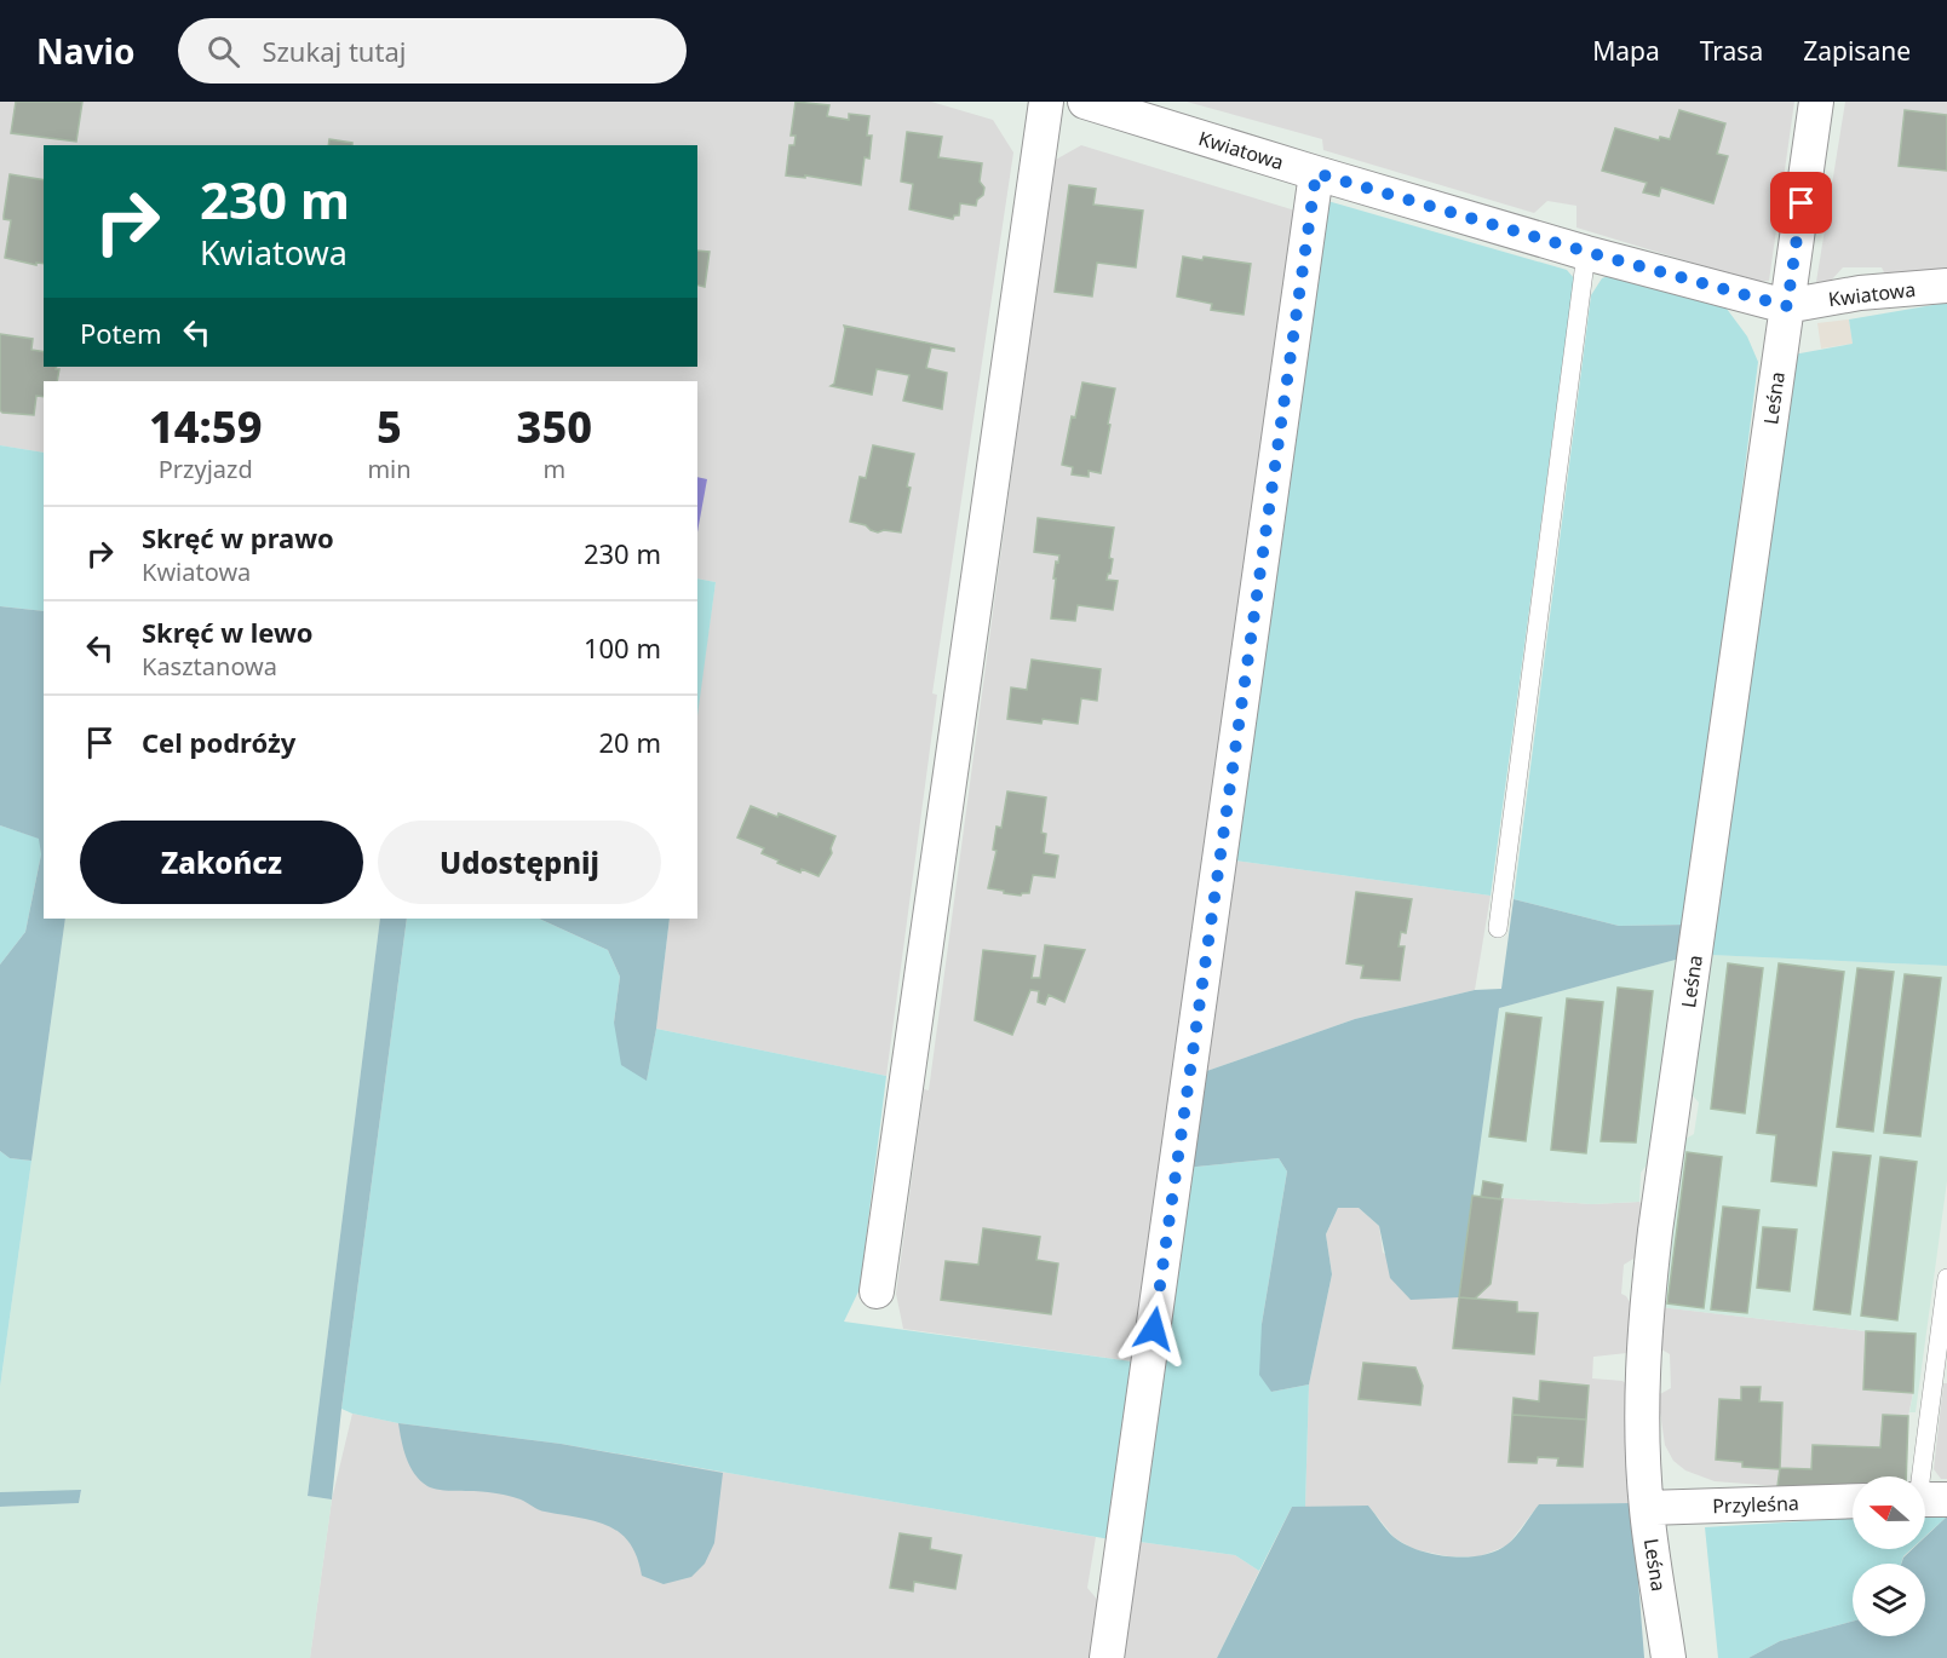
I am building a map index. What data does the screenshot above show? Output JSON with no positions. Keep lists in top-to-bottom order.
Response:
{
  "streets": {
    "street": ["Kwiatowa", "Leśna", "Przyleśna"]
  },
  "crossings": [
    ["Kwiatowa", "Leśna"],
    ["Leśna", "Przyleśna"]
  ],
  "north": "left",
  "page": {
    "header": "Navio",
    "search": "Szukaj tutaj",
    "nav": ["Mapa", "Trasa", "Zapisane"],
    "turn": ["230 m", "Kwiatowa"],
    "then": "Potem",
    "eta": [
      "14:59",
      "Przyjazd",
      "5",
      "min",
      "350",
      "m"
    ],
    "list": [
      {
        "name": "Skręć w prawo",
        "note": "Kwiatowa",
        "value": "230 m"
      },
      {
        "name": "Skręć w lewo",
        "note": "Kasztanowa",
        "value": "100 m"
      },
      {
        "name": "Cel podróży",
        "value": "20 m"
      }
    ],
    "buttons": ["Zakończ", "Udostępnij"]
  }
}
